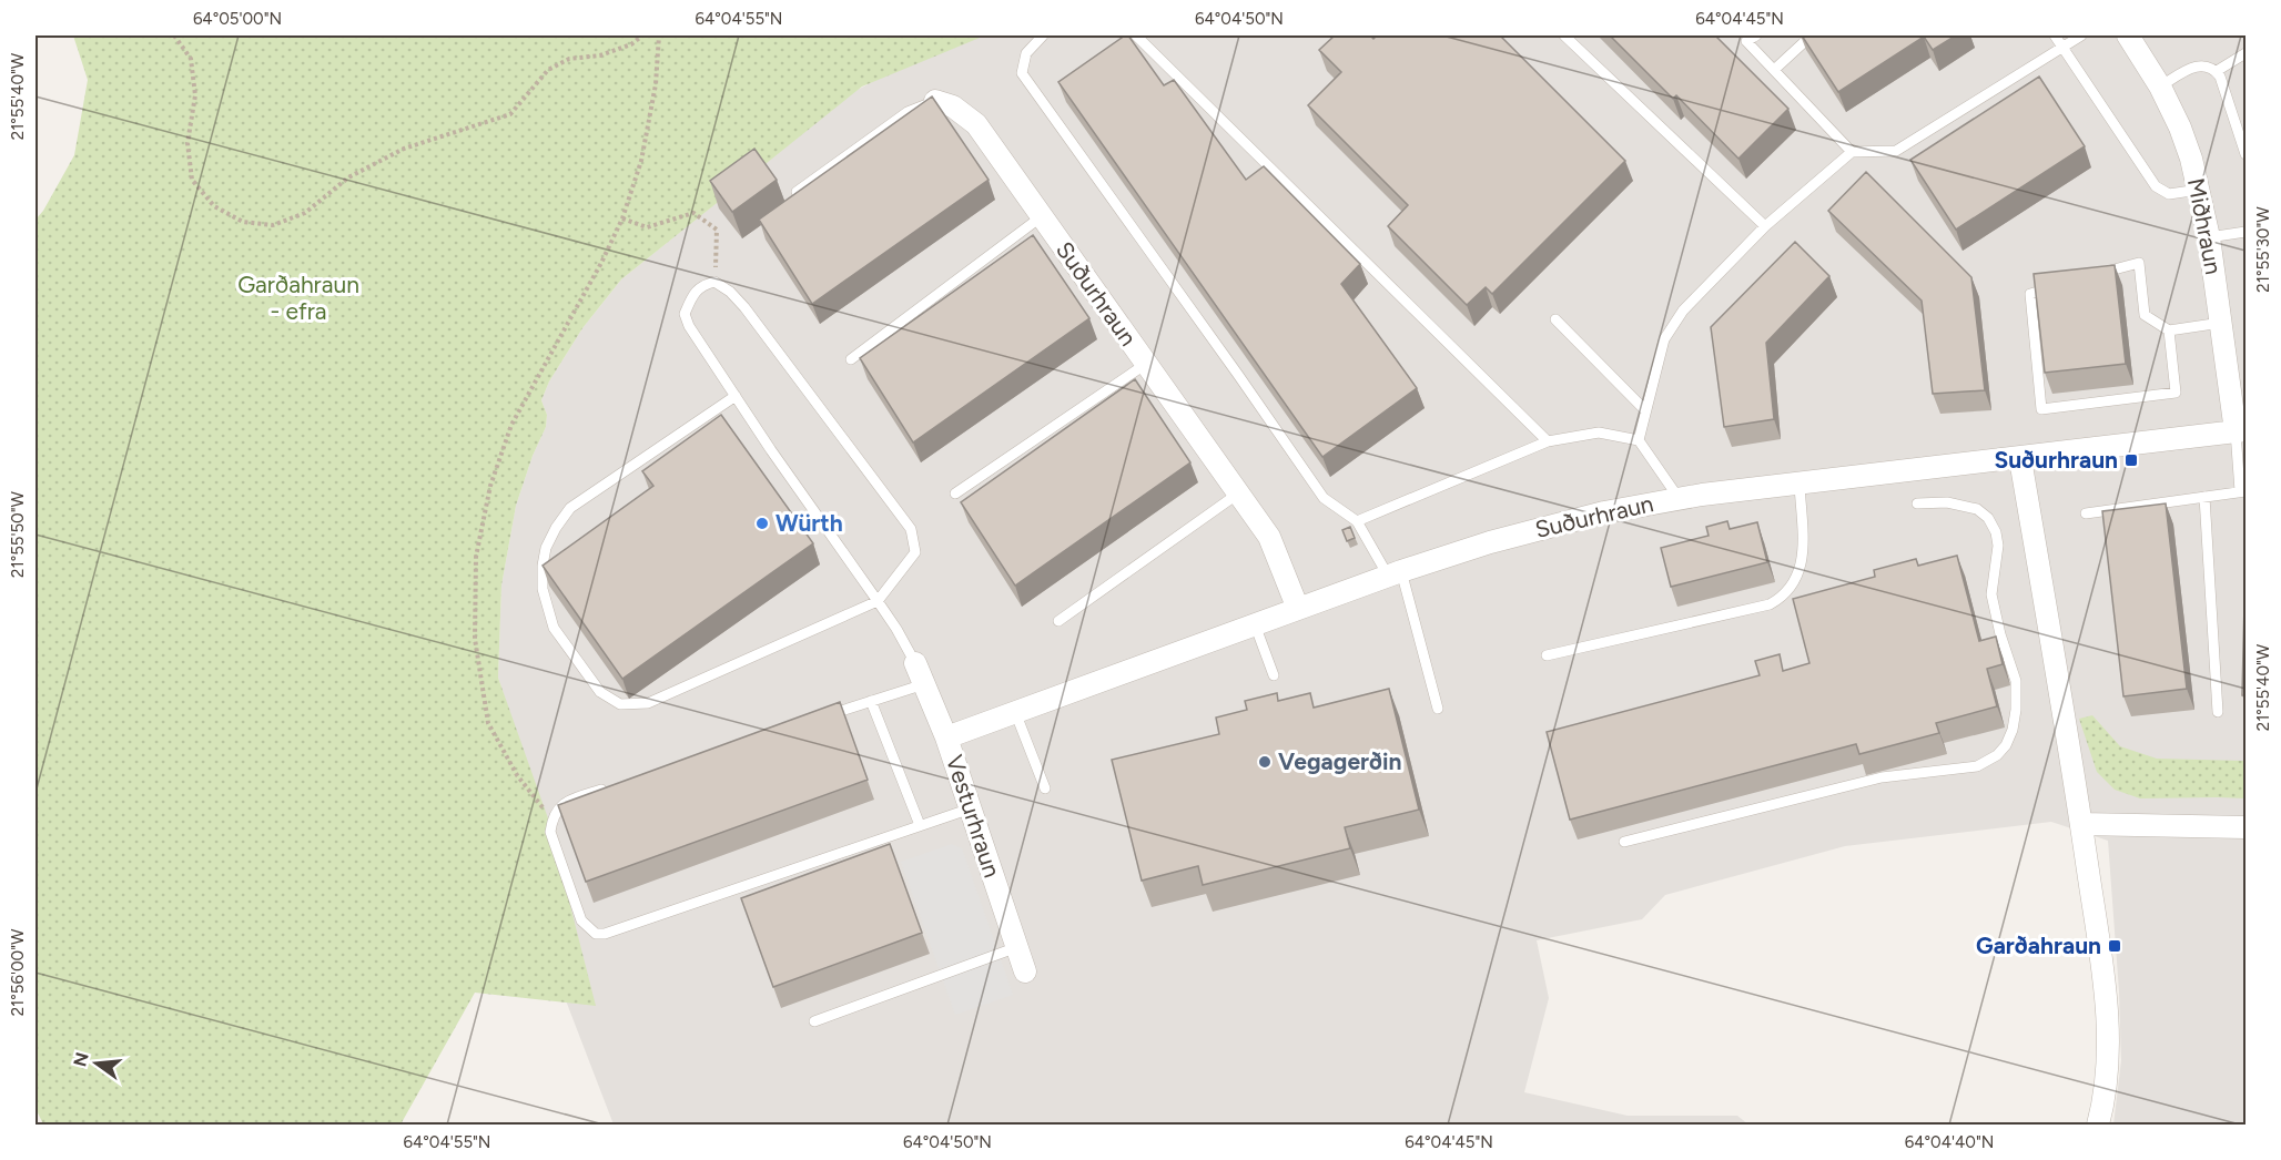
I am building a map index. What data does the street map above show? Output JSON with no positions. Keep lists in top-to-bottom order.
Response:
{
  "streets": {
    "street": ["Miðhraun", "Suðurhraun", "Vesturhraun"]
  },
  "crossings": [
    ["Suðurhraun", "Vesturhraun"]
  ],
  "parks": ["Garðahraun - efra"],
  "places": {
    "transit": ["Suðurhraun", "Garðahraun"],
    "other": ["Würth", "Vegagerðin"]
  },
  "north": "left",
  "coordinates": [
    "64°05'00\"N",
    "64°04'55\"N",
    "64°04'50\"N",
    "64°04'45\"N",
    "21°55'40\"W",
    "21°55'30\"W",
    "21°55'50\"W",
    "21°56'00\"W",
    "64°04'40\"N"
  ]
}
